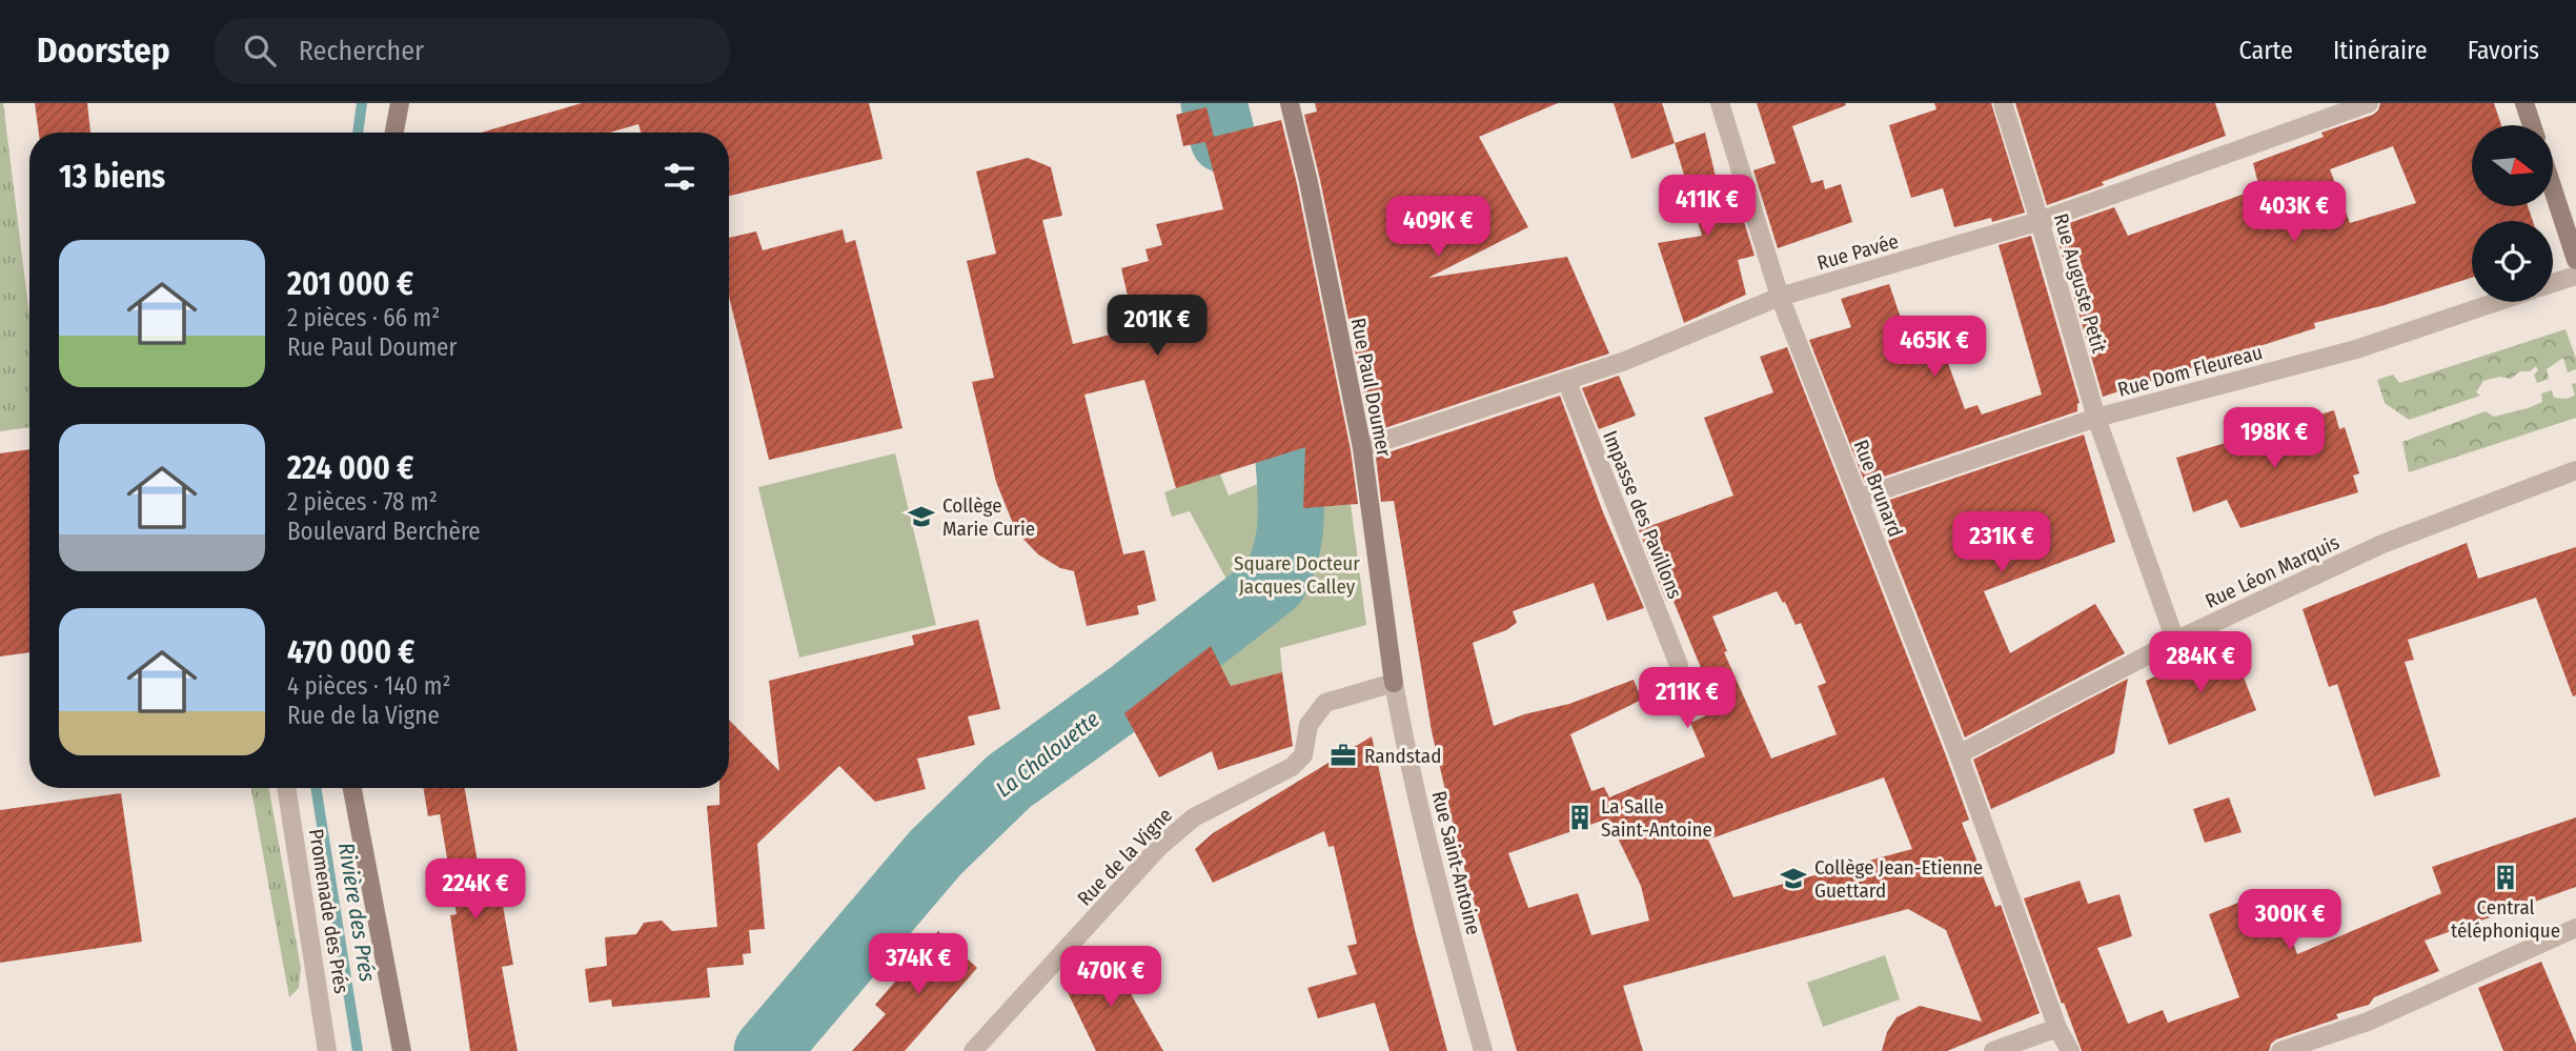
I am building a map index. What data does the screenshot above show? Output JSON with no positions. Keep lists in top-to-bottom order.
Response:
{
  "streets": {
    "street": [
      "Rue Pavée",
      "Rue Auguste Petit",
      "Rue Dom Fleureau",
      "Rue Paul Doumer",
      "Rue Brunard",
      "Impasse des Pavillons",
      "Rue Léon Marquis",
      "Rue de la Vigne",
      "Rue Saint-Antoine",
      "Promenade des Prés"
    ]
  },
  "crossings": [
    ["Rue Pavée", "Rue Auguste Petit"],
    ["Rue Pavée", "Rue Paul Doumer"],
    ["Rue Pavée", "Rue Brunard"],
    ["Rue Pavée", "Impasse des Pavillons"],
    ["Rue Auguste Petit", "Rue Dom Fleureau"],
    ["Rue Auguste Petit", "Rue Léon Marquis"],
    ["Rue Dom Fleureau", "Rue Brunard"],
    ["Rue Paul Doumer", "Rue de la Vigne"],
    ["Rue Paul Doumer", "Rue Saint-Antoine"],
    ["Rue Brunard", "Rue Léon Marquis"],
    ["Rue de la Vigne", "Rue Saint-Antoine"]
  ],
  "water": ["La Chalouette", "Rivière des Prés"],
  "parks": ["Square Docteur Jacques Calley"],
  "places": {
    "school or university": ["Collège Marie Curie", "Collège Jean-Etienne Guettard"],
    "office": ["Randstad"],
    "building": ["La Salle Saint-Antoine", "Central téléphonique"]
  },
  "north": "right",
  "page": {
    "header": "Doorstep",
    "search": "Rechercher",
    "nav": ["Carte", "Itinéraire", "Favoris"],
    "heading": "13 biens",
    "price": [
      "411K €",
      "403K €",
      "409K €",
      "201K €",
      "465K €",
      "198K €",
      "231K €",
      "284K €",
      "211K €",
      "224K €",
      "300K €",
      "374K €",
      "470K €"
    ],
    "list": [
      {
        "name": "201 000 €",
        "note": "2 pièces · 66 m² · Rue Paul Doumer"
      },
      {
        "name": "224 000 €",
        "note": "2 pièces · 78 m² · Boulevard Berchère"
      },
      {
        "name": "470 000 €",
        "note": "4 pièces · 140 m² · Rue de la Vigne"
      }
    ]
  }
}
